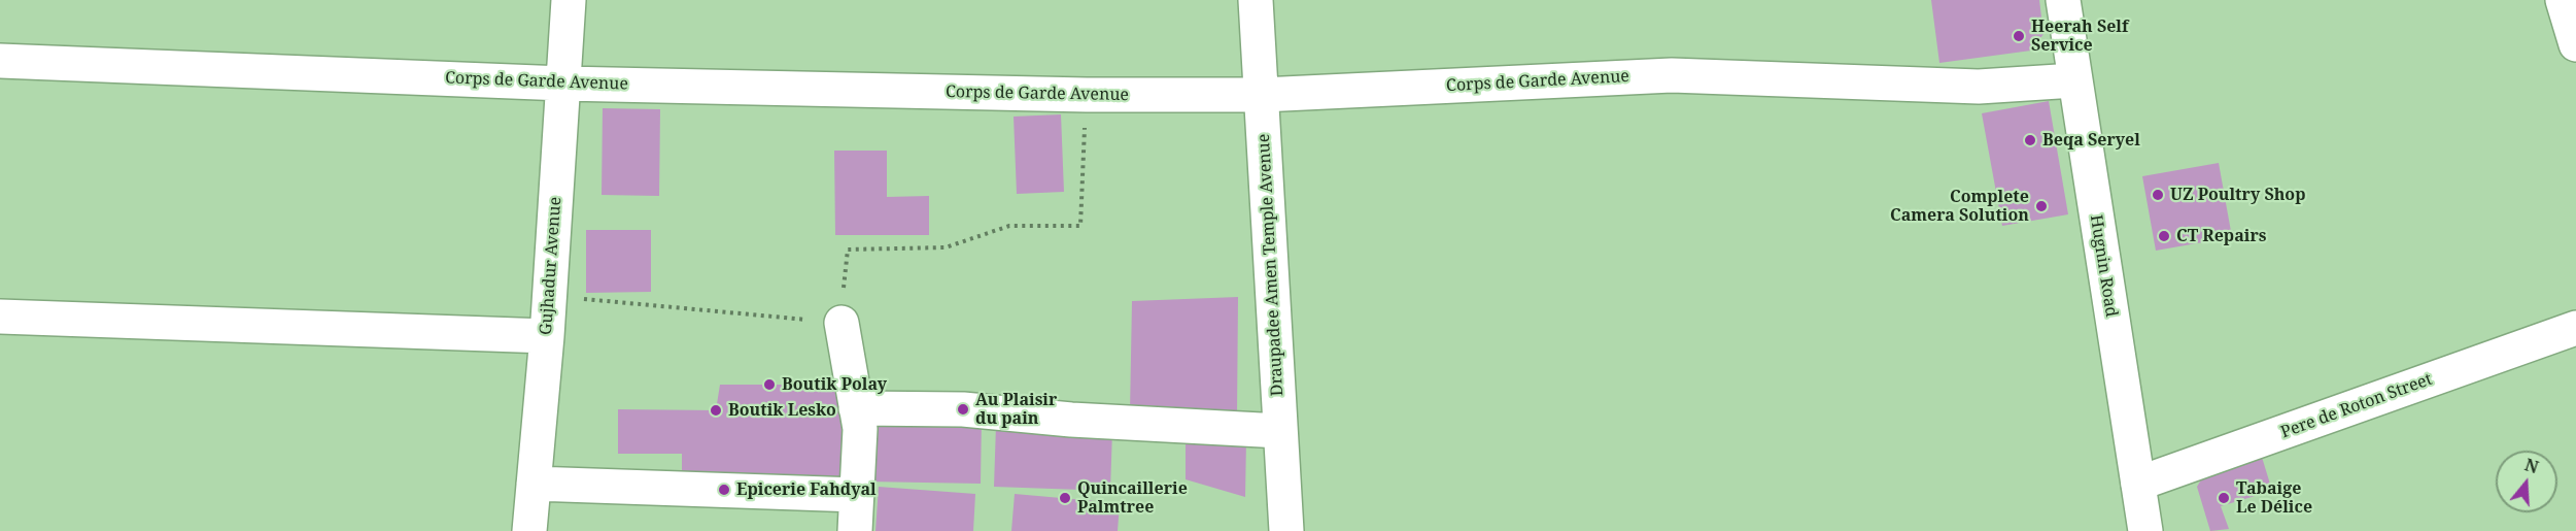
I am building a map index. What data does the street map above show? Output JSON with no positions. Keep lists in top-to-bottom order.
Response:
{
  "streets": {
    "street": [
      "Corps de Garde Avenue",
      "Draupadee Amen Temple Avenue",
      "Gujhadur Avenue",
      "Hugnin Road",
      "Pere de Roton Street"
    ]
  },
  "crossings": [
    ["Corps de Garde Avenue", "Draupadee Amen Temple Avenue"],
    ["Corps de Garde Avenue", "Gujhadur Avenue"],
    ["Corps de Garde Avenue", "Hugnin Road"],
    ["Hugnin Road", "Pere de Roton Street"]
  ],
  "places": [
    "Heerah Self Service",
    "Beqa Seryel",
    "UZ Poultry Shop",
    "Complete Camera Solution",
    "CT Repairs",
    "Boutik Polay",
    "Au Plaisir du pain",
    "Boutik Lesko",
    "Epicerie Fahdyal",
    "Quincaillerie Palmtree",
    "Tabaige Le Délice"
  ],
  "north": "top"
}
